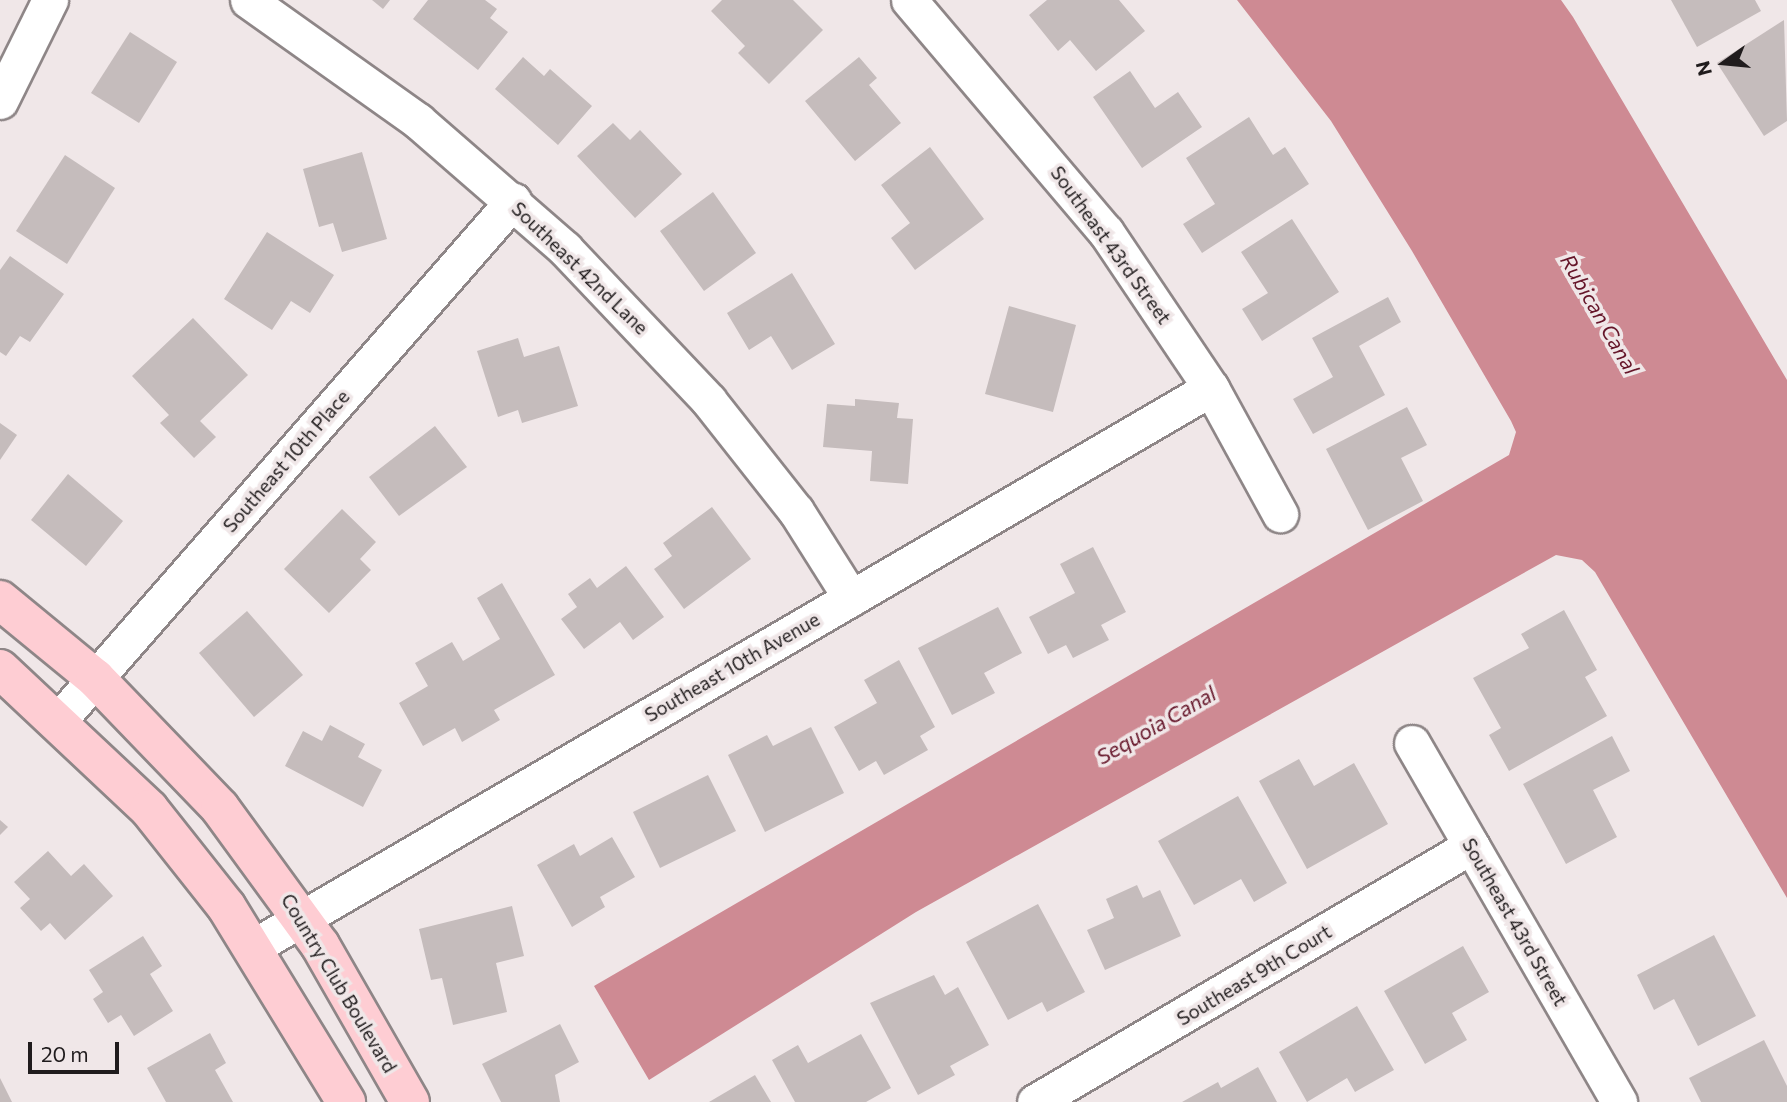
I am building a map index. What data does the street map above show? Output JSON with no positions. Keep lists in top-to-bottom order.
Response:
{
  "streets": {
    "main road": ["Country Club Boulevard"],
    "street": [
      "Southeast 43rd Street",
      "Southeast 42nd Lane",
      "Southeast 10th Place",
      "Southeast 10th Avenue",
      "Southeast 9th Court"
    ]
  },
  "crossings": [
    ["Southeast 43rd Street", "Southeast 10th Avenue"],
    ["Southeast 43rd Street", "Southeast 9th Court"],
    ["Southeast 42nd Lane", "Southeast 10th Place"],
    ["Southeast 42nd Lane", "Southeast 10th Avenue"],
    ["Southeast 10th Place", "Country Club Boulevard"],
    ["Southeast 10th Avenue", "Country Club Boulevard"]
  ],
  "water": ["Rubican Canal", "Sequoia Canal"],
  "scale_bar": "20 m",
  "north": "left"
}
